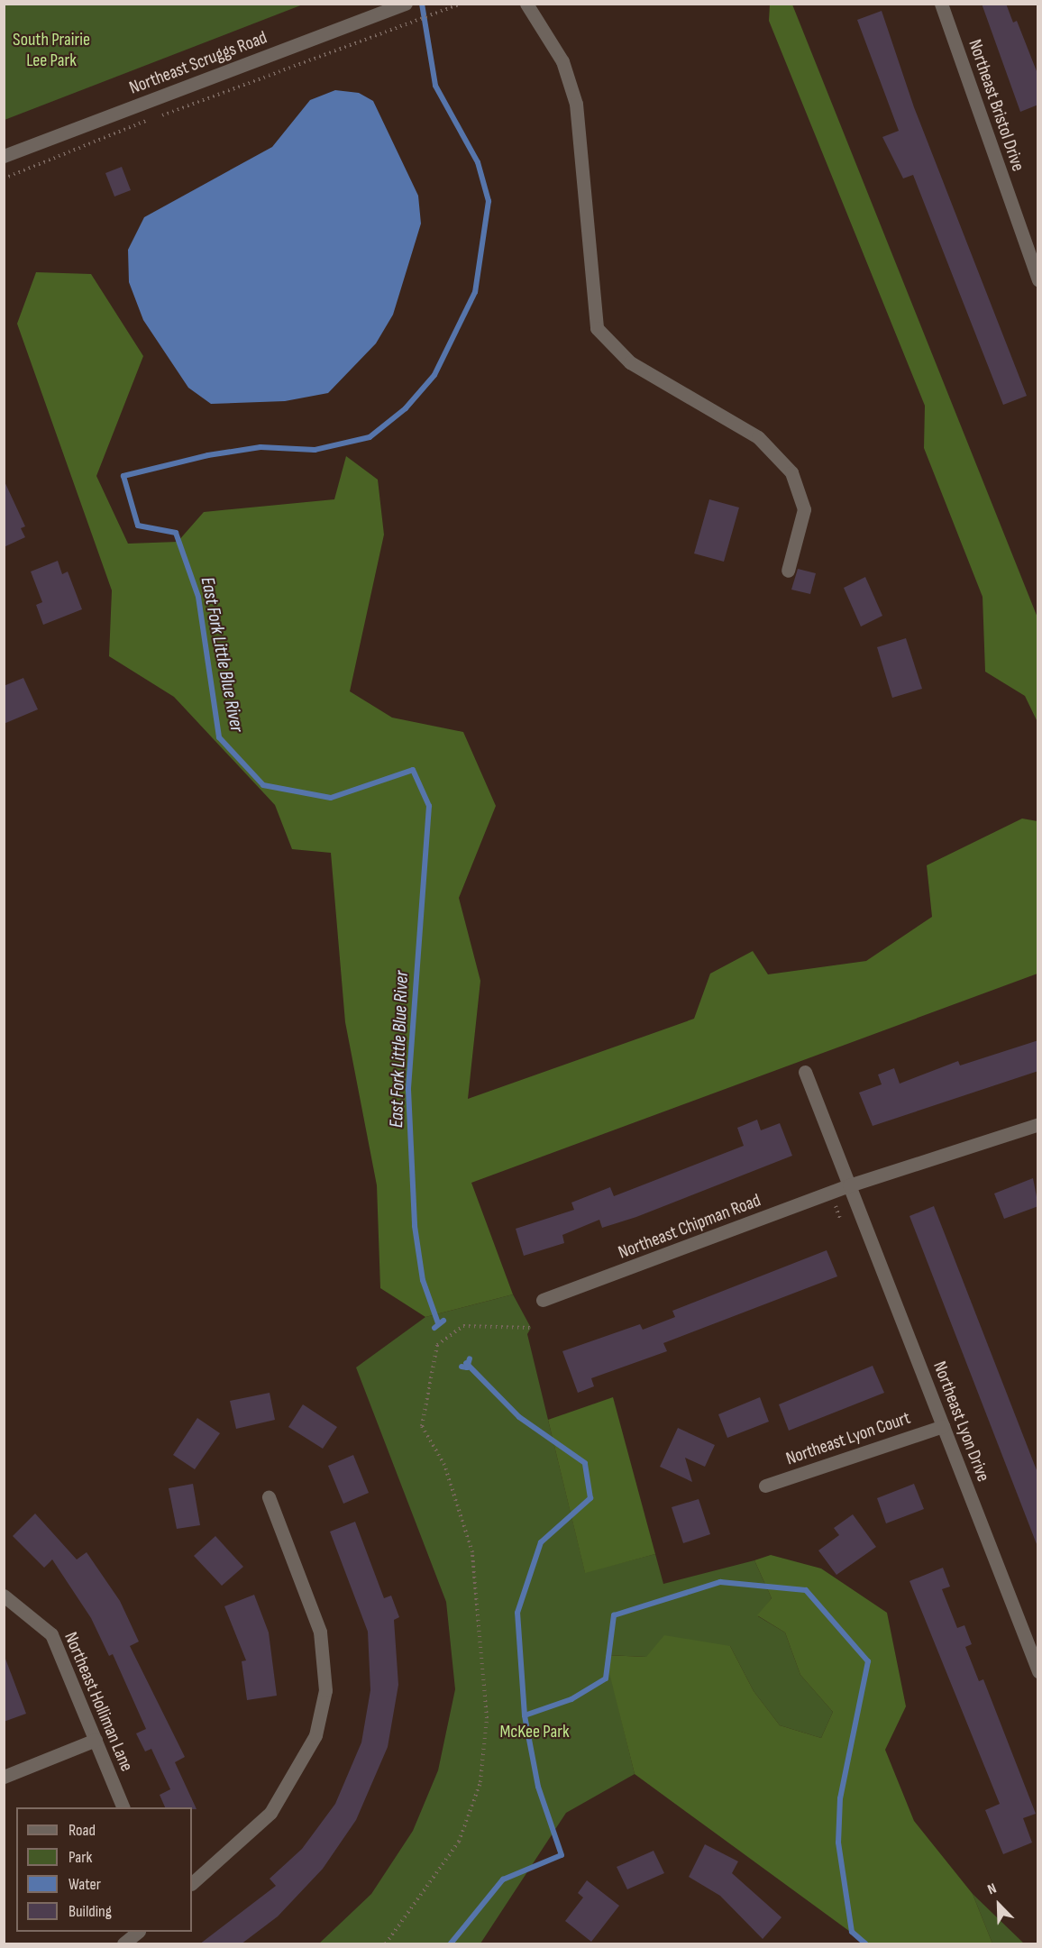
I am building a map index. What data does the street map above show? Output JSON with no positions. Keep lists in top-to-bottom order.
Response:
{
  "streets": {
    "street": [
      "Northeast Scruggs Road",
      "Northeast Bristol Drive",
      "Northeast Chipman Road",
      "Northeast Lyon Drive",
      "Northeast Lyon Court",
      "Northeast Holliman Lane"
    ]
  },
  "crossings": [
    ["Northeast Chipman Road", "Northeast Lyon Drive"],
    ["Northeast Lyon Drive", "Northeast Lyon Court"]
  ],
  "water": ["East Fork Little Blue River"],
  "parks": ["South Prairie Lee Park", "McKee Park"],
  "legend": [
    "Road",
    "Park",
    "Water",
    "Building"
  ],
  "north": "top left"
}
